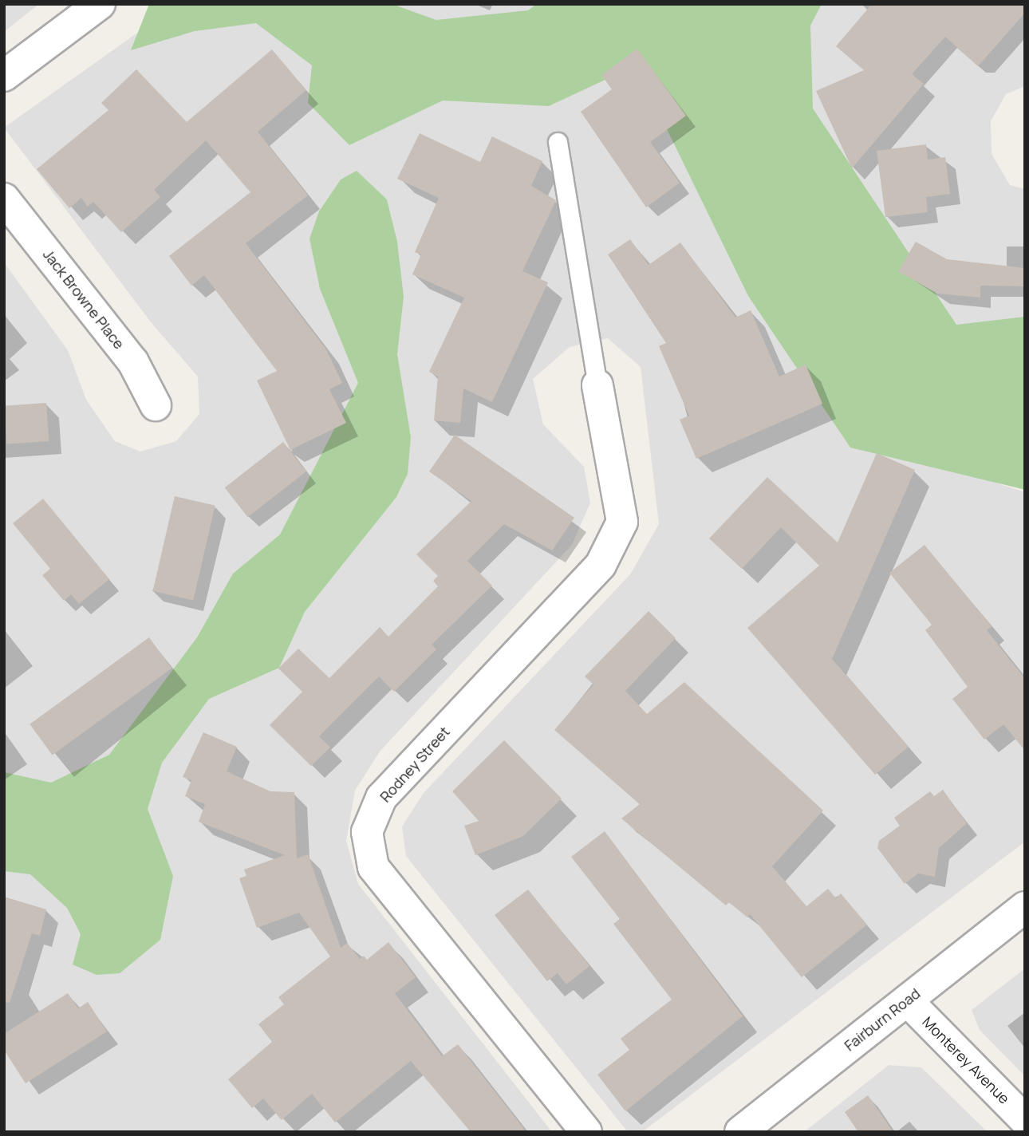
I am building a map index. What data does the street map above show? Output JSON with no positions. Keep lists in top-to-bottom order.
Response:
{
  "streets": {
    "street": [
      "Jack Browne Place",
      "Rodney Street",
      "Fairburn Road",
      "Monterey Avenue"
    ]
  },
  "crossings": [
    ["Fairburn Road", "Monterey Avenue"]
  ]
}
